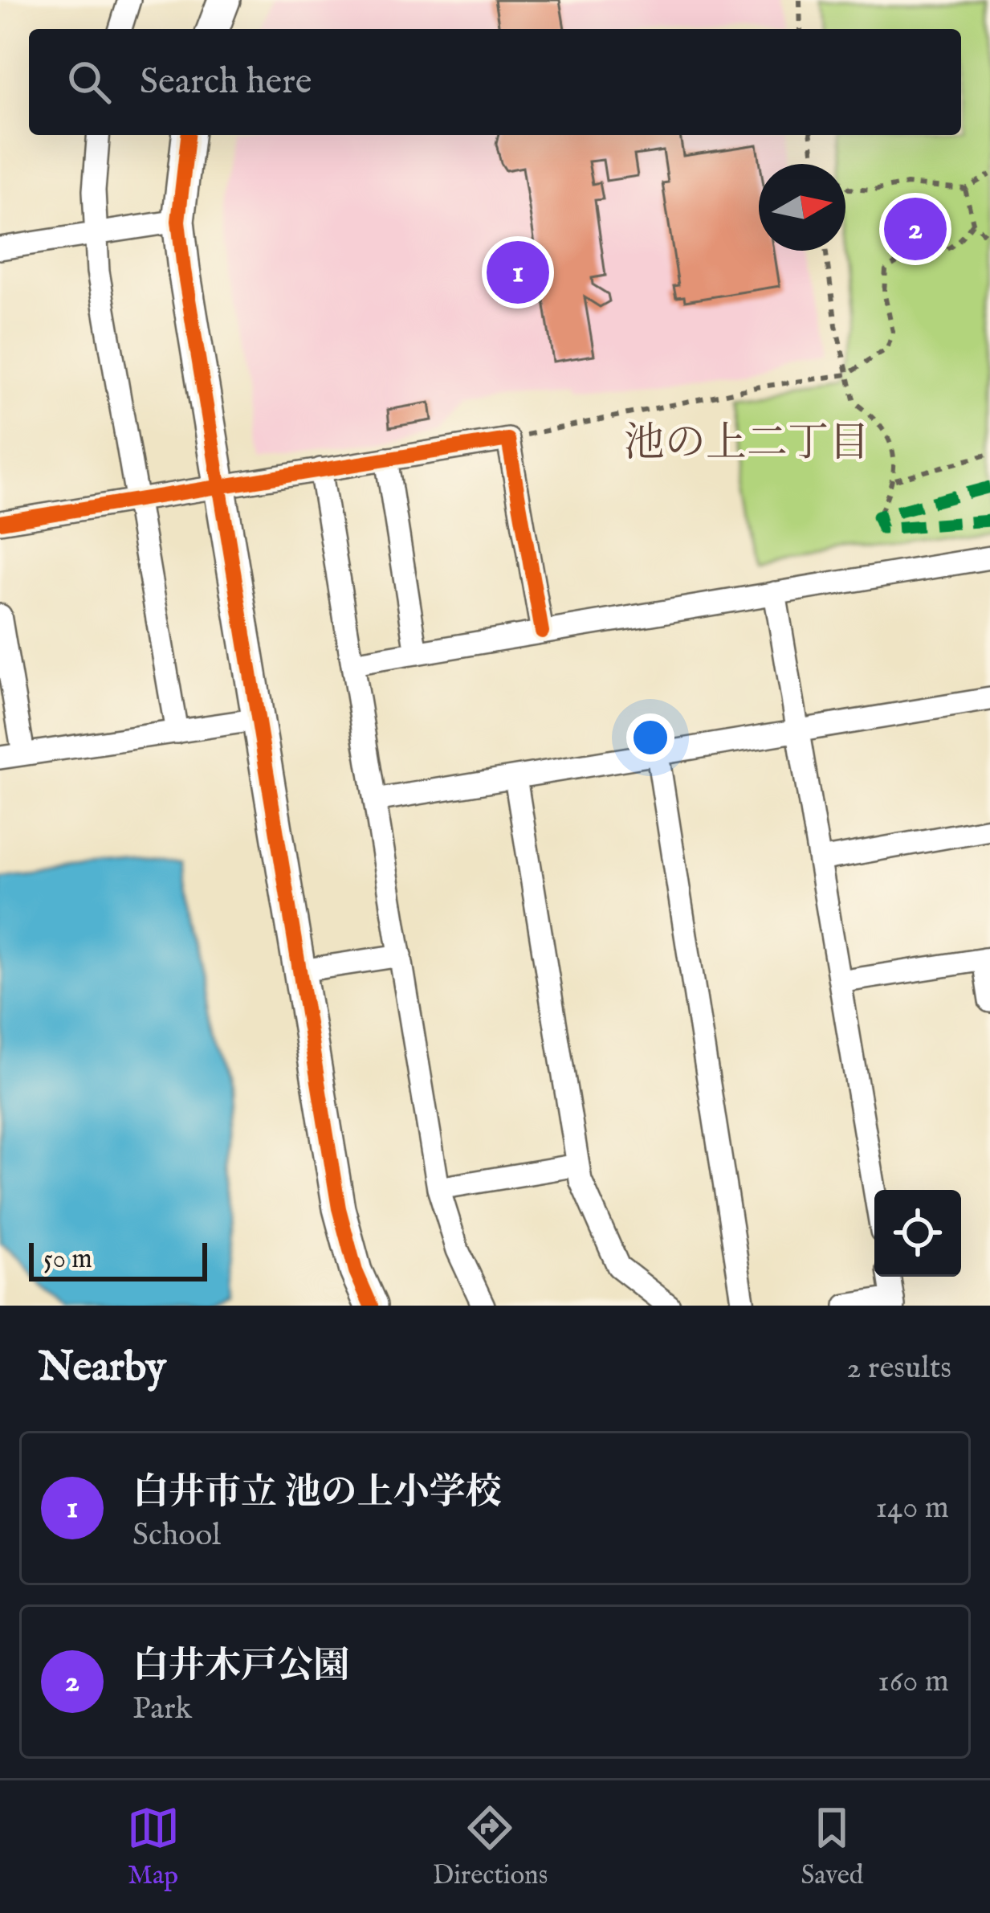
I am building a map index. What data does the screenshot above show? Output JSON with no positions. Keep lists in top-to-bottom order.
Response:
{
  "districts": ["池の上二丁目"],
  "scale_bar": "50 m",
  "north": "right",
  "page": {
    "search": "Search here",
    "pins": ["2", "1"],
    "scale": "50 m",
    "heading": ["Nearby", "2 results"],
    "list": [
      {
        "mark": "1",
        "name": "白井市立 池の上小学校",
        "note": "School",
        "value": "140 m"
      },
      {
        "mark": "2",
        "name": "白井木戸公園",
        "note": "Park",
        "value": "160 m"
      }
    ],
    "nav": ["Map", "Directions", "Saved"]
  }
}
